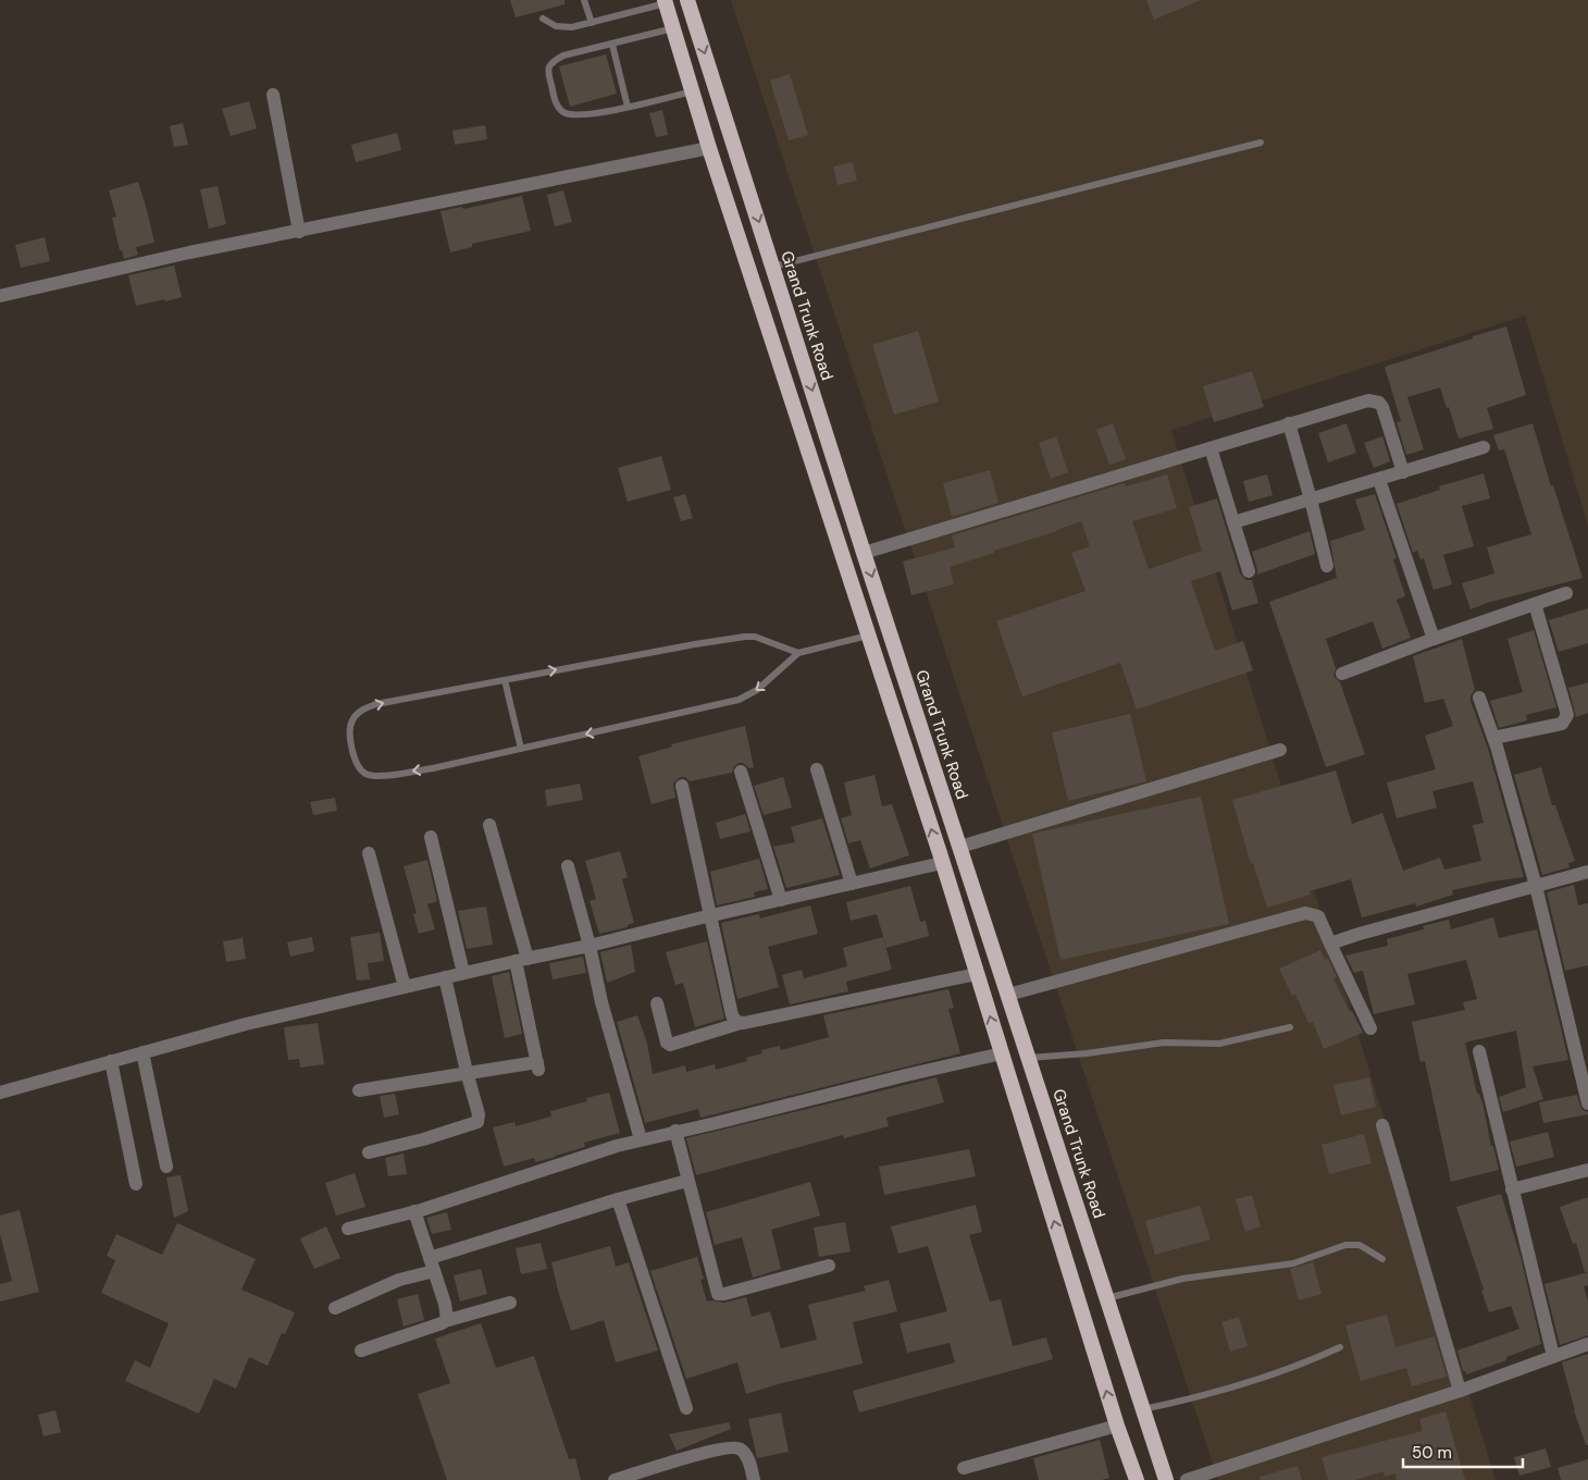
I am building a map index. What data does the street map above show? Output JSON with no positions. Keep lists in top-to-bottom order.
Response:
{
  "streets": {
    "highway": ["Grand Trunk Road"]
  },
  "scale_bar": "50 m"
}
